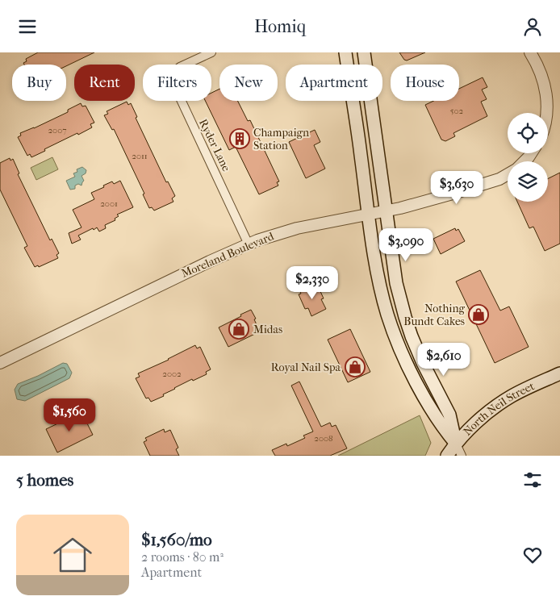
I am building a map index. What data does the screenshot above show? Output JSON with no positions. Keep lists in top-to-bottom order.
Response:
{
  "streets": {
    "main road": ["North Neil Street"],
    "street": ["Ryder Lane", "Moreland Boulevard"]
  },
  "crossings": [
    ["Ryder Lane", "Moreland Boulevard"]
  ],
  "places": {
    "building": ["Champaign Station"],
    "shop": ["Nothing Bundt Cakes", "Midas", "Royal Nail Spa"]
  },
  "house_numbers": [
    "502",
    "2007",
    "2011",
    "2001",
    "2002",
    "2008"
  ],
  "page": {
    "header": "Homiq",
    "chip": [
      "Buy",
      "Rent",
      "Filters",
      "New",
      "Apartment",
      "House"
    ],
    "price": [
      "$3,630",
      "$3,090",
      "$2,330",
      "$2,610",
      "$1,560"
    ],
    "heading": "5 homes",
    "list": [
      {
        "name": "$1,560/mo",
        "note": "2 rooms · 80 m² · Apartment"
      }
    ]
  }
}
